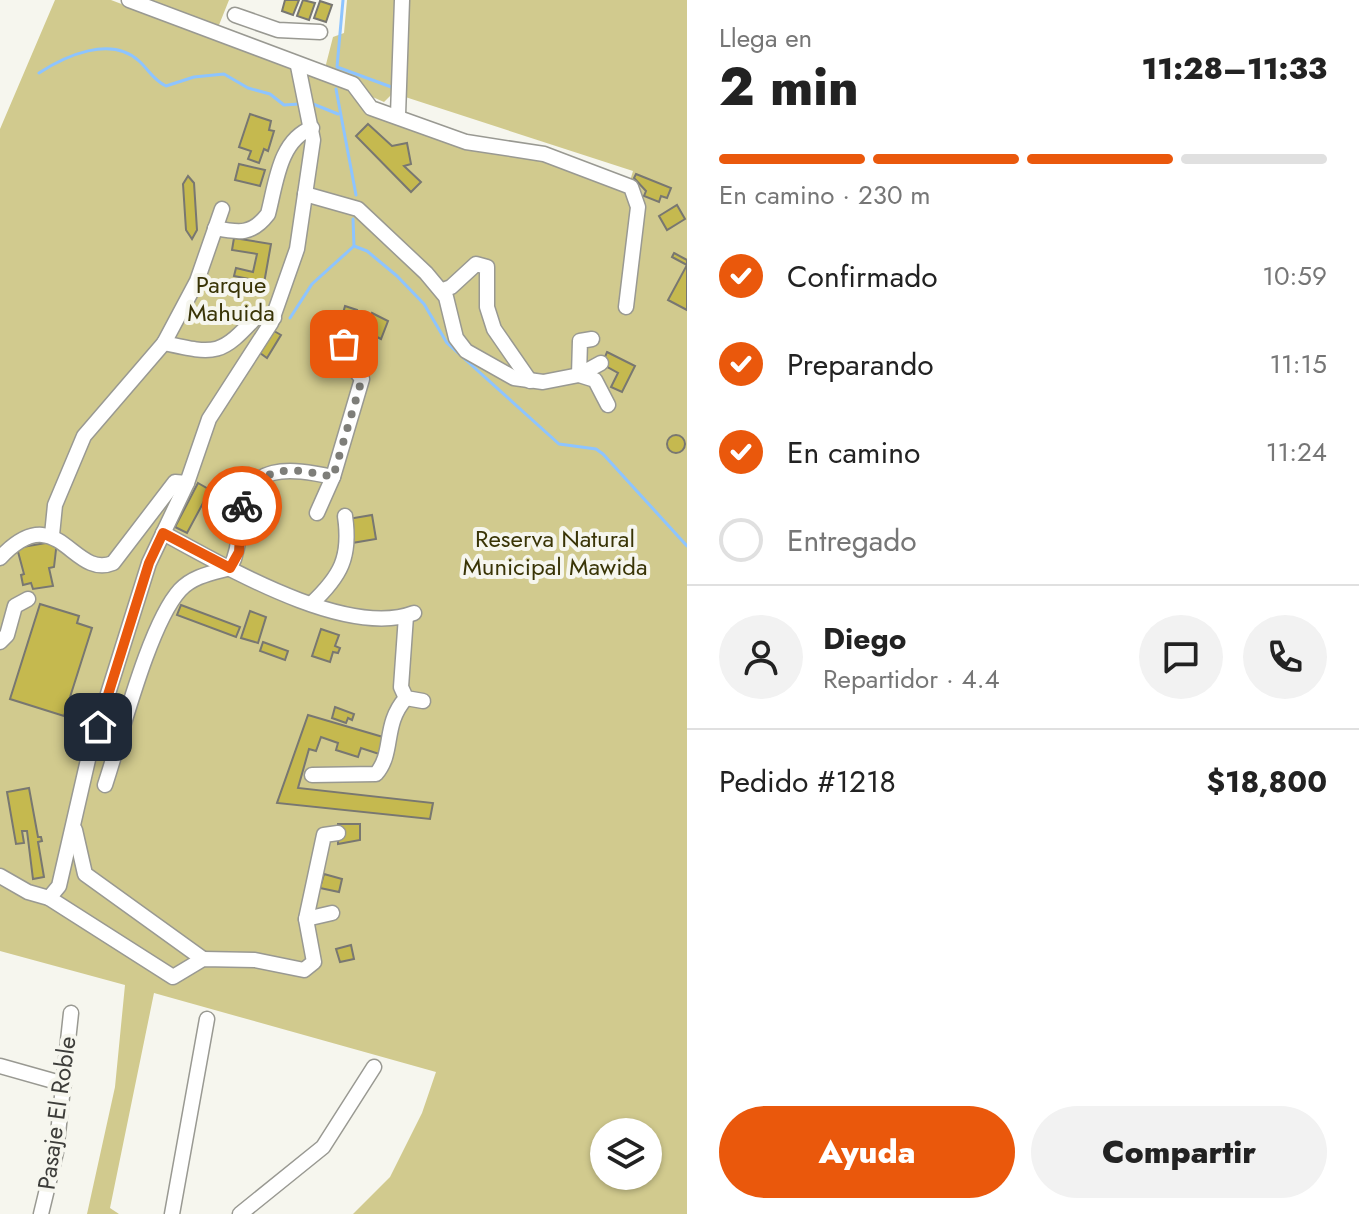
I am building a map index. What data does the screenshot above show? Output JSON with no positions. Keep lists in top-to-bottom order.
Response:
{
  "streets": {
    "street": ["Pasaje El Roble"]
  },
  "parks": ["Parque Mahuida", "Reserva Natural Municipal Mawida"],
  "page": {
    "heading": ["2 min", "Llega en", "11:28–11:33"],
    "panel": [
      "Diego",
      "Repartidor · 4.4",
      "Pedido #1218",
      "$18,800"
    ],
    "bar": "En camino · 230 m",
    "list": [
      ["Confirmado", "10:59"],
      ["Preparando", "11:15"],
      ["En camino", "11:24"],
      "Entregado"
    ],
    "buttons": ["Ayuda", "Compartir"]
  }
}
